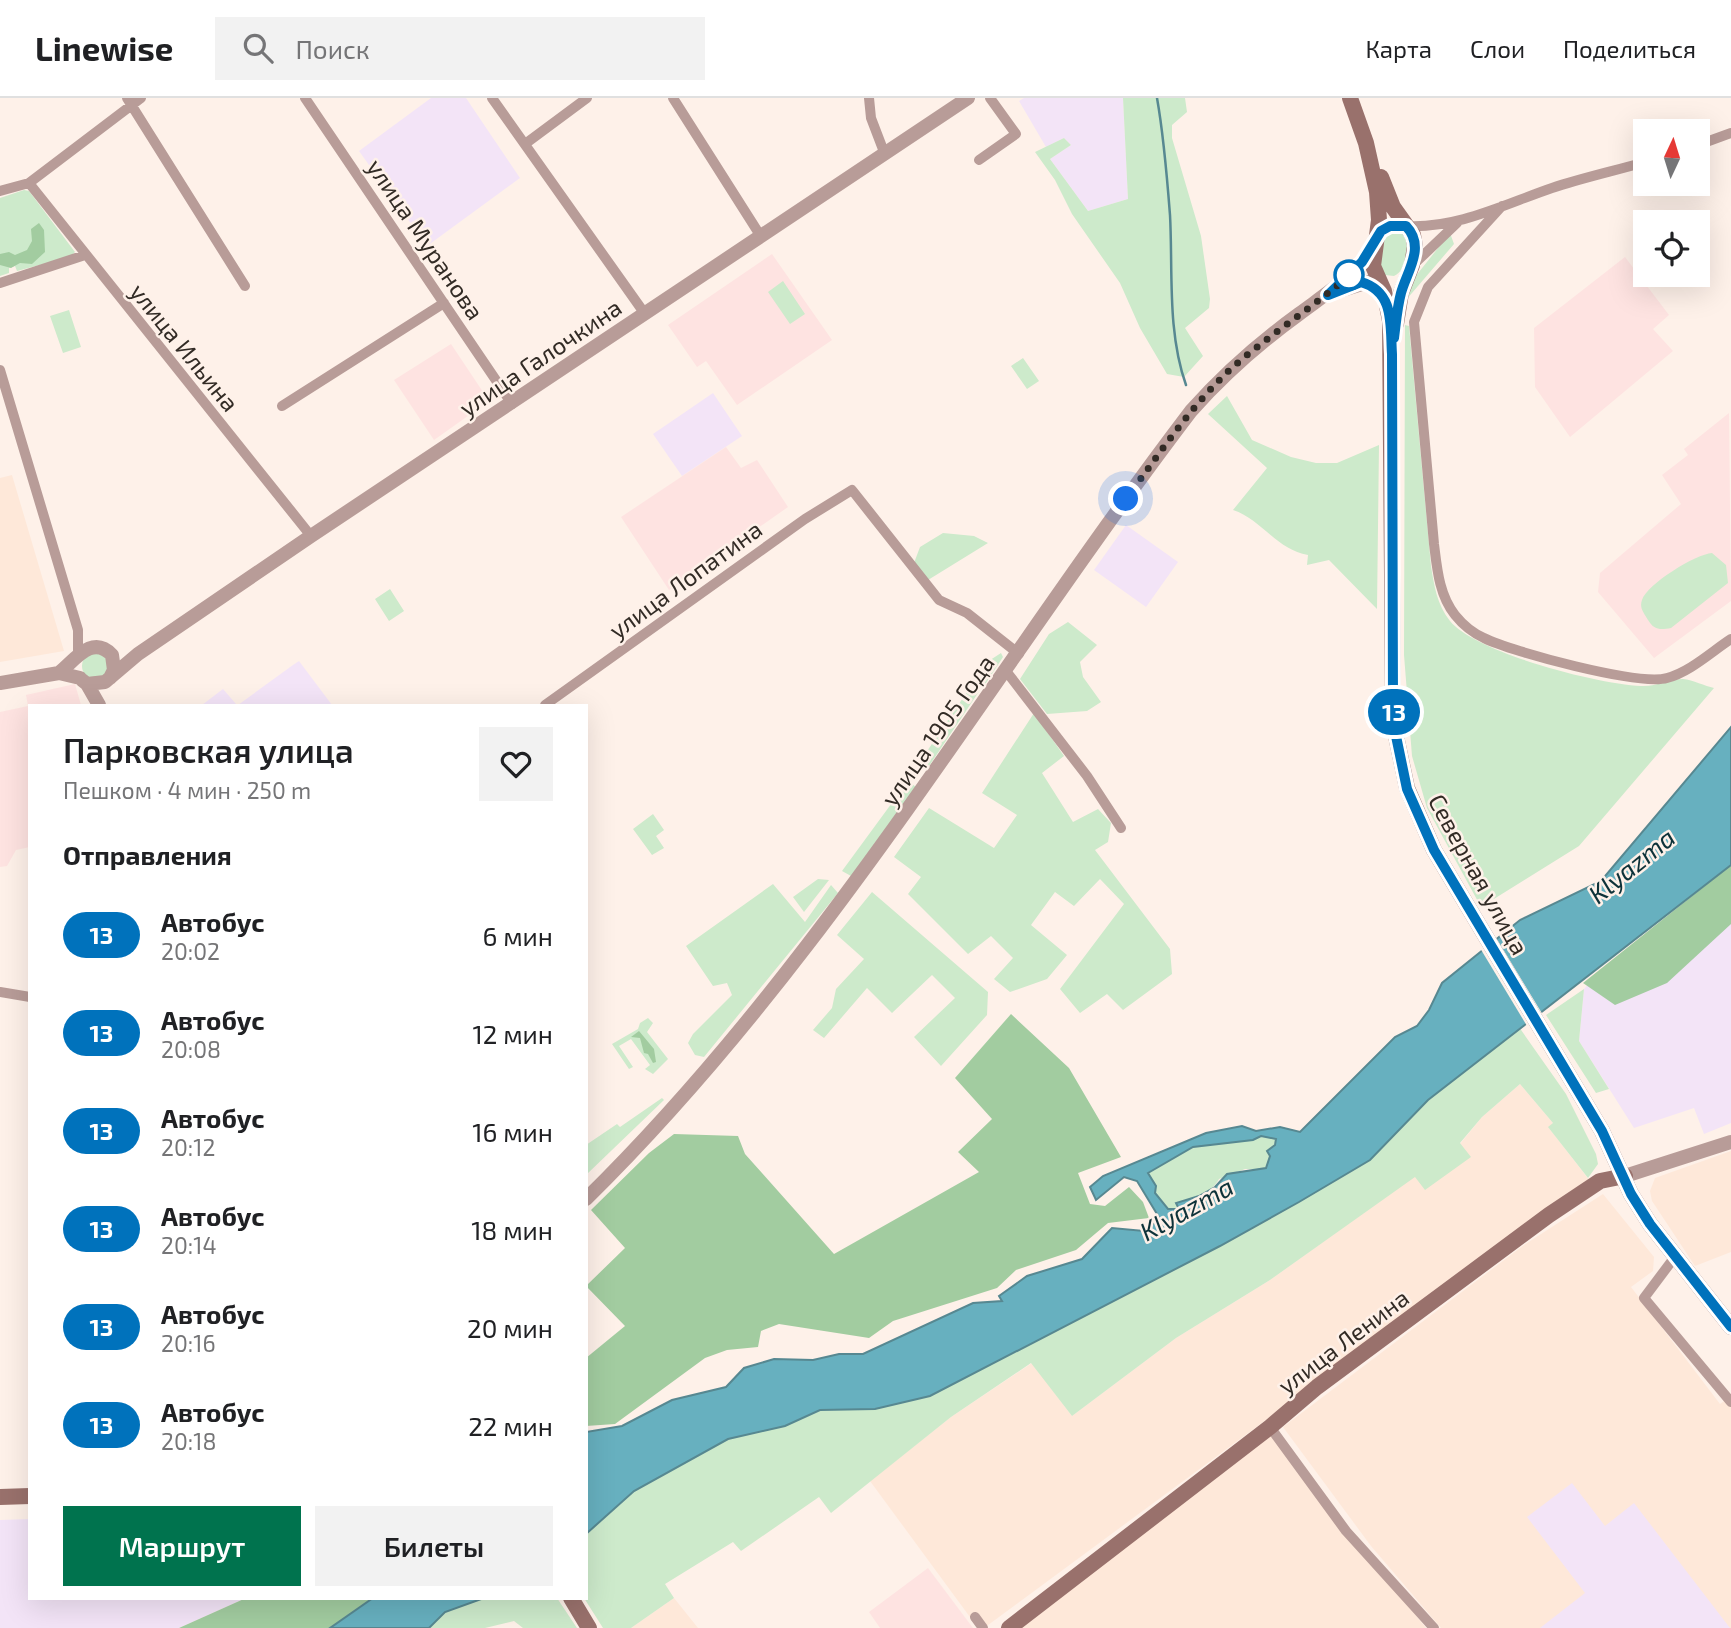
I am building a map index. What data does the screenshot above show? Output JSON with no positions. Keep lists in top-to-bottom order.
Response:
{
  "streets": {
    "main road": ["Северная улица", "улица Ленина"],
    "street": [
      "улица Муранова",
      "улица Ильина",
      "улица Галочкина",
      "улица Лопатина",
      "улица 1905 Года"
    ]
  },
  "crossings": [
    ["улица Муранова", "улица Галочкина"],
    ["улица Ильина", "улица Галочкина"],
    ["улица Лопатина", "улица 1905 Года"],
    ["улица 1905 Года", "Северная улица"],
    ["Северная улица", "улица Ленина"]
  ],
  "water": ["Klyazma"],
  "lines": ["bus line 13"],
  "north": "top",
  "page": {
    "header": "Linewise",
    "search": "Поиск",
    "nav": ["Карта", "Слои", "Поделиться"],
    "on_map": "13",
    "heading": [
      ["Парковская улица", "Пешком · 4 мин · 250 m"],
      "Отправления"
    ],
    "list": [
      {
        "mark": "13",
        "name": "Автобус",
        "note": "20:02",
        "value": "6 мин"
      },
      {
        "mark": "13",
        "name": "Автобус",
        "note": "20:08",
        "value": "12 мин"
      },
      {
        "mark": "13",
        "name": "Автобус",
        "note": "20:12",
        "value": "16 мин"
      },
      {
        "mark": "13",
        "name": "Автобус",
        "note": "20:14",
        "value": "18 мин"
      },
      {
        "mark": "13",
        "name": "Автобус",
        "note": "20:16",
        "value": "20 мин"
      },
      {
        "mark": "13",
        "name": "Автобус",
        "note": "20:18",
        "value": "22 мин"
      }
    ],
    "buttons": ["Маршрут", "Билеты"]
  }
}
